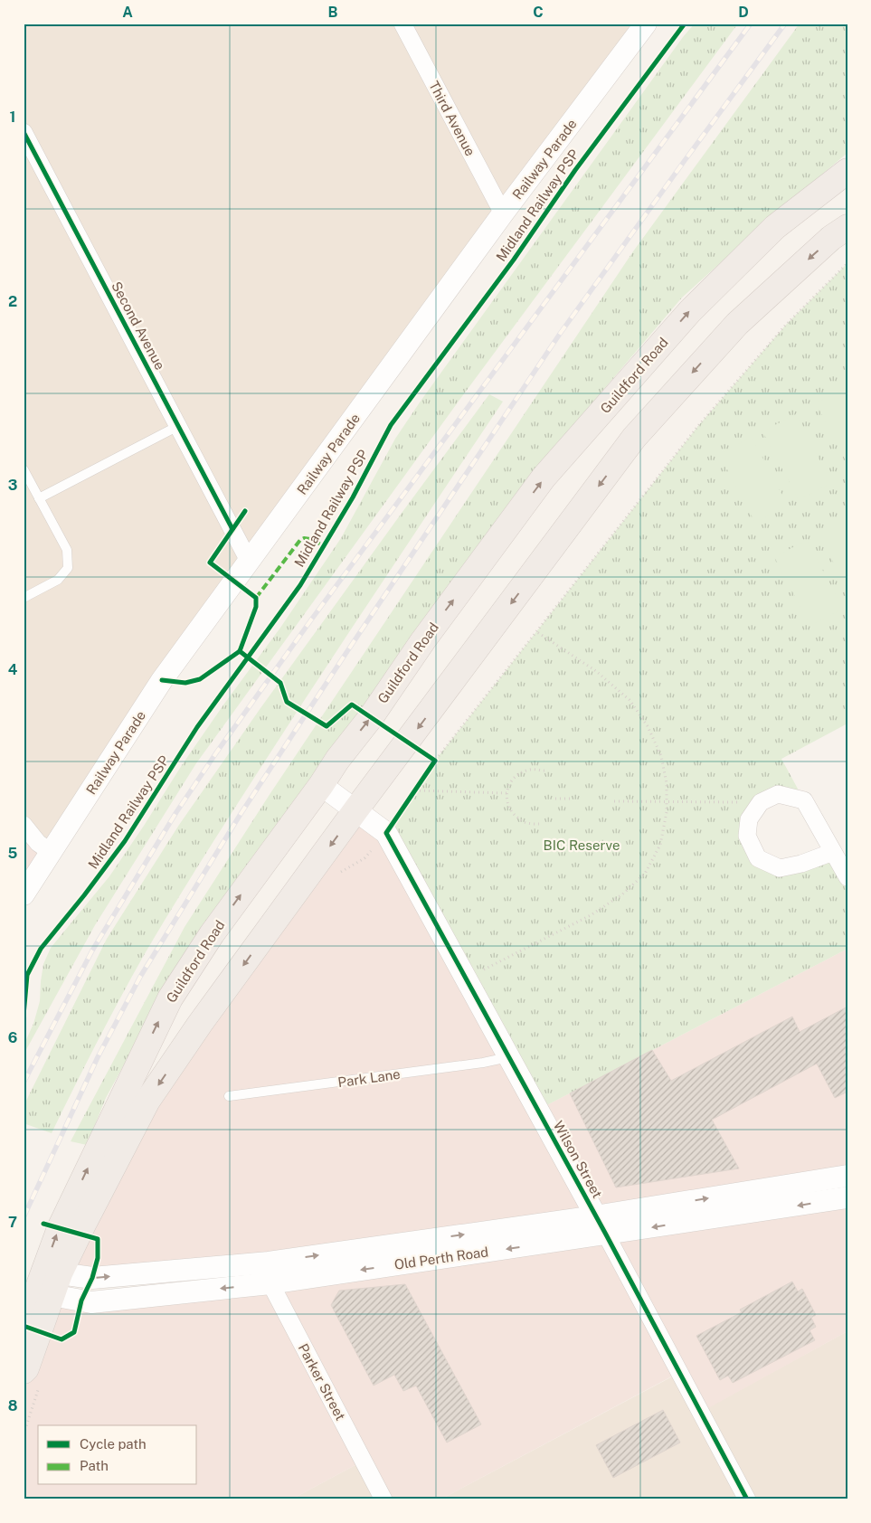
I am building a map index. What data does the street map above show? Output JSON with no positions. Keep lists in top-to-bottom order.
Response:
{
  "streets": {
    "highway": ["Guildford Road"],
    "street": [
      "Third Avenue",
      "Railway Parade",
      "Second Avenue",
      "Wilson Street",
      "Old Perth Road",
      "Parker Street"
    ],
    "lane": ["Park Lane"],
    "cycle path": ["Midland Railway PSP"]
  },
  "crossings": [
    ["Third Avenue", "Railway Parade"],
    ["Railway Parade", "Second Avenue"],
    ["Guildford Road", "Wilson Street"],
    ["Guildford Road", "Old Perth Road"],
    ["Park Lane", "Wilson Street"],
    ["Wilson Street", "Old Perth Road"],
    ["Old Perth Road", "Parker Street"]
  ],
  "parks": ["BIC Reserve"],
  "legend": ["Cycle path", "Path"],
  "grid": {
    "columns": [
      "A",
      "B",
      "C",
      "D"
    ],
    "rows": [
      "1",
      "2",
      "3",
      "4",
      "5",
      "6",
      "7",
      "8"
    ]
  }
}
